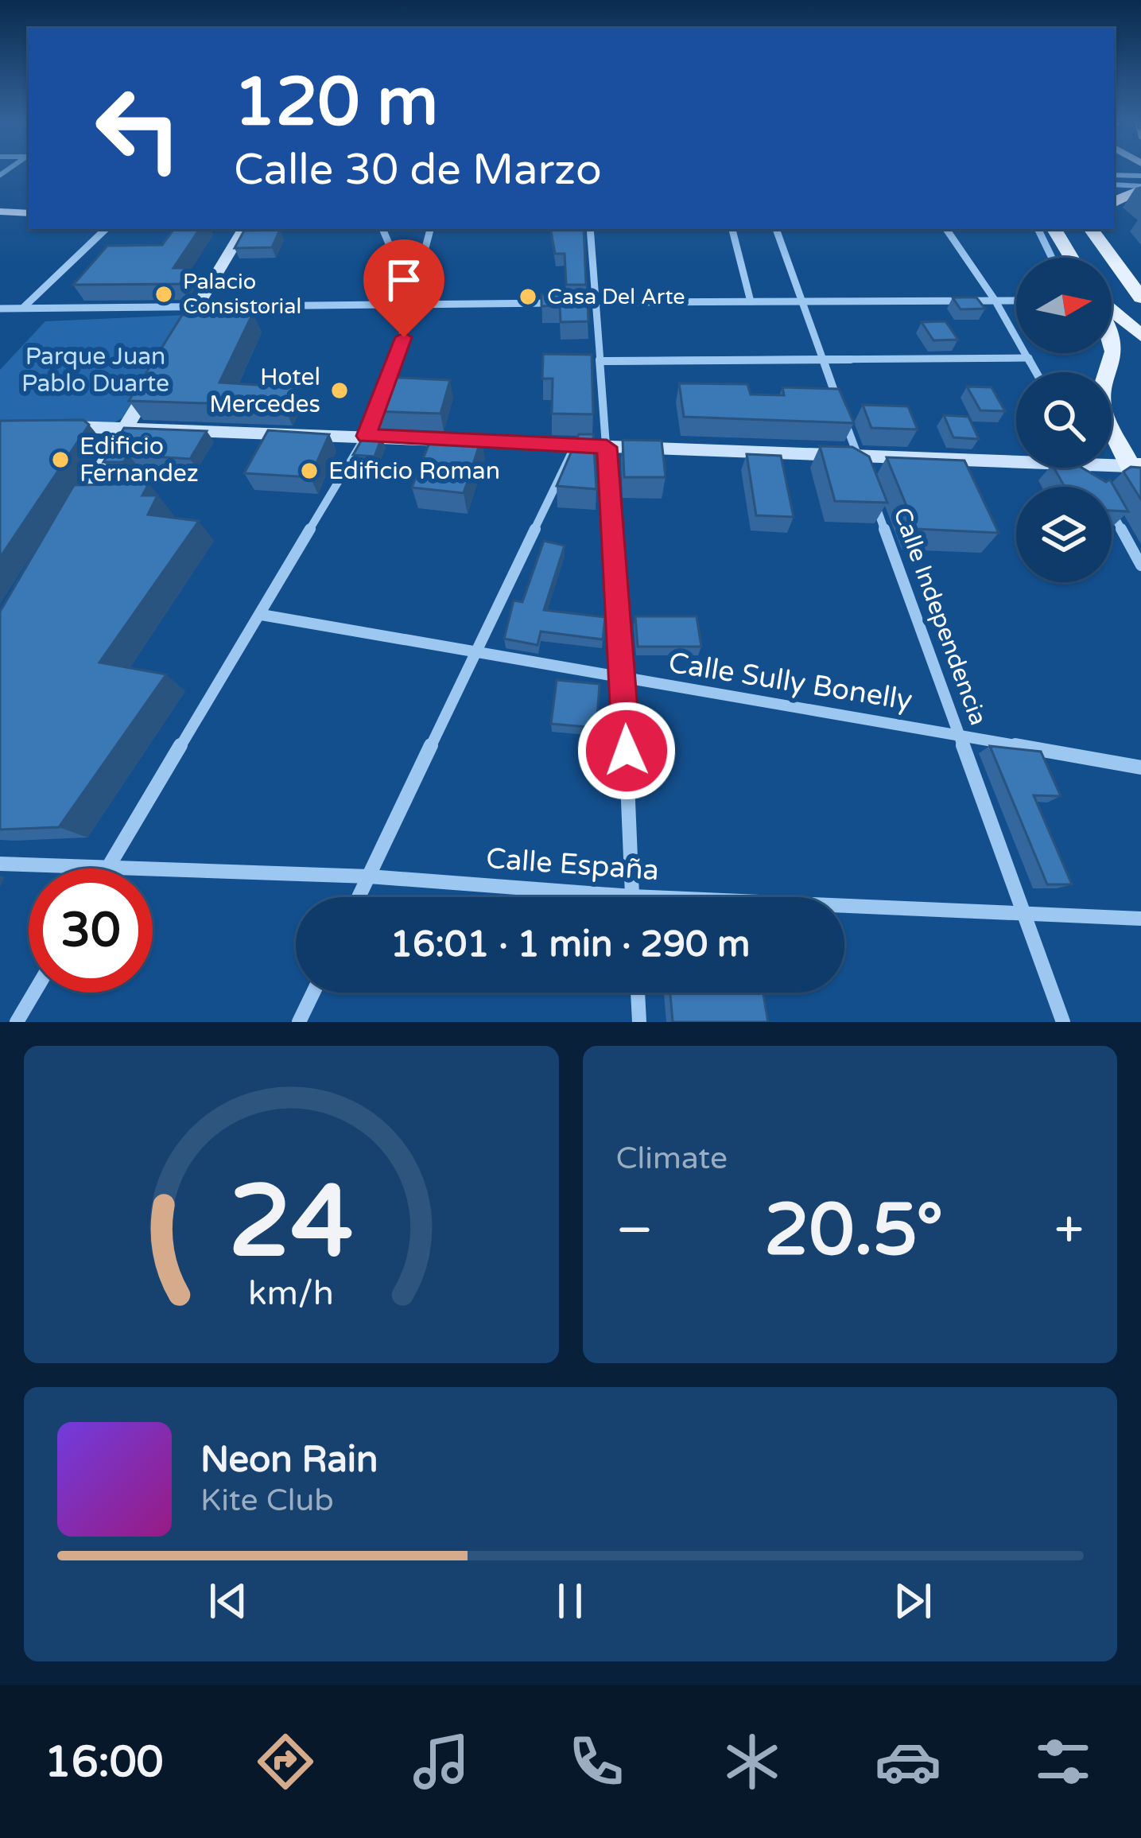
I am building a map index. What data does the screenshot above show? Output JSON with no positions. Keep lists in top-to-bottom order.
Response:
{
  "streets": {
    "street": ["Calle Independencia", "Calle Sully Bonelly", "Calle España"]
  },
  "crossings": [
    ["Calle Independencia", "Calle Sully Bonelly"],
    ["Calle Independencia", "Calle España"]
  ],
  "parks": ["Parque Juan Pablo Duarte"],
  "places": [
    "Palacio Consistorial",
    "Casa Del Arte",
    "Hotel Mercedes",
    "Edificio Fernandez",
    "Edificio Roman"
  ],
  "north": "right",
  "page": {
    "turn": ["120 m", "Calle 30 de Marzo"],
    "limit": "30",
    "trip": "16:01 · 1 min · 290 m",
    "tile": "Climate",
    "heat": ["−", "20.5°", "+"],
    "song": ["Neon Rain", "Kite Club"],
    "tabs": "16:00",
    "gauge": ["24", "km/h"]
  }
}
